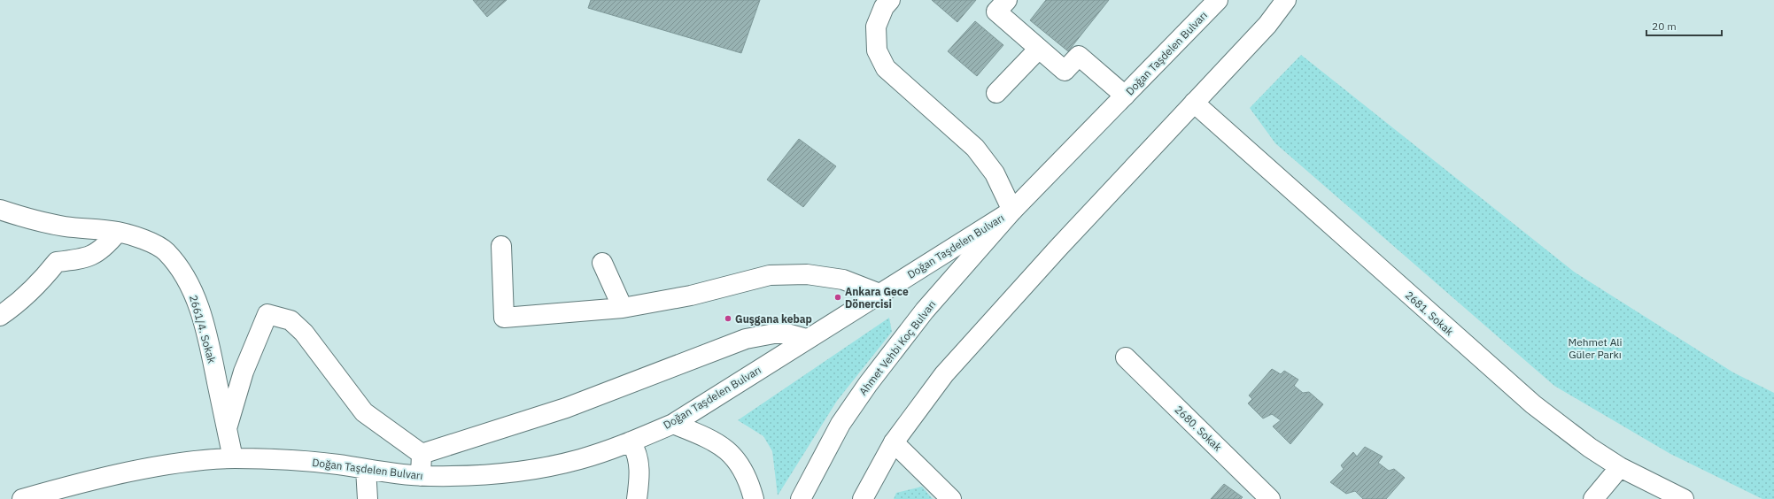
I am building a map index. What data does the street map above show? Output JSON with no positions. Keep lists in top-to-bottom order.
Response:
{
  "streets": {
    "street": [
      "Doğan Taşdelen Bulvarı",
      "2681. Sokak",
      "2661/4. Sokak",
      "Ahmet Vehbi Koç Bulvarı",
      "2680. Sokak"
    ]
  },
  "crossings": [
    ["Doğan Taşdelen Bulvarı", "2661/4. Sokak"],
    ["Doğan Taşdelen Bulvarı", "Ahmet Vehbi Koç Bulvarı"]
  ],
  "parks": ["Mehmet Ali Güler Parkı"],
  "places": ["Ankara Gece Dönercisi", "Guşgana kebap"],
  "scale_bar": "20 m"
}
